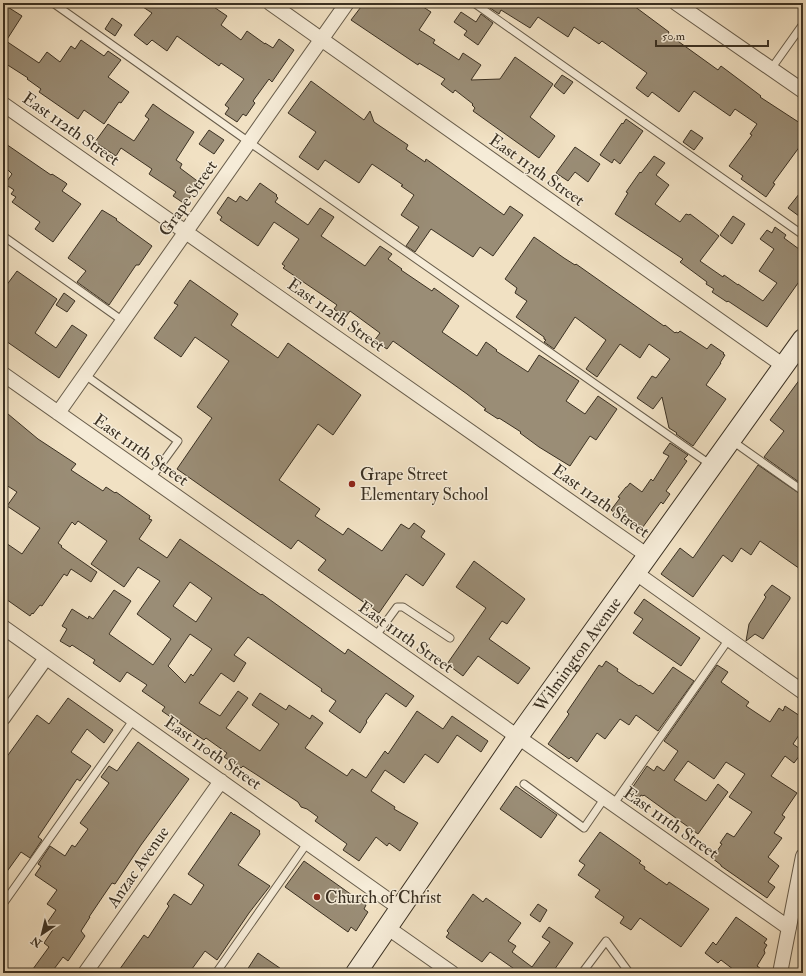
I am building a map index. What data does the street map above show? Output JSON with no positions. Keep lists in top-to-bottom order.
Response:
{
  "streets": {
    "main road": ["Wilmington Avenue"],
    "street": [
      "East 112th Street",
      "East 113th Street",
      "Grape Street",
      "East 111th Street",
      "East 110th Street",
      "Anzac Avenue"
    ]
  },
  "crossings": [
    ["East 112th Street", "Grape Street"],
    ["East 112th Street", "Wilmington Avenue"],
    ["East 113th Street", "Grape Street"],
    ["East 113th Street", "Wilmington Avenue"],
    ["Grape Street", "East 111th Street"],
    ["East 111th Street", "Wilmington Avenue"],
    ["Wilmington Avenue", "East 110th Street"],
    ["East 110th Street", "Anzac Avenue"]
  ],
  "places": ["Grape Street Elementary School", "Church of Christ"],
  "scale_bar": "50 m",
  "north": "bottom left"
}
